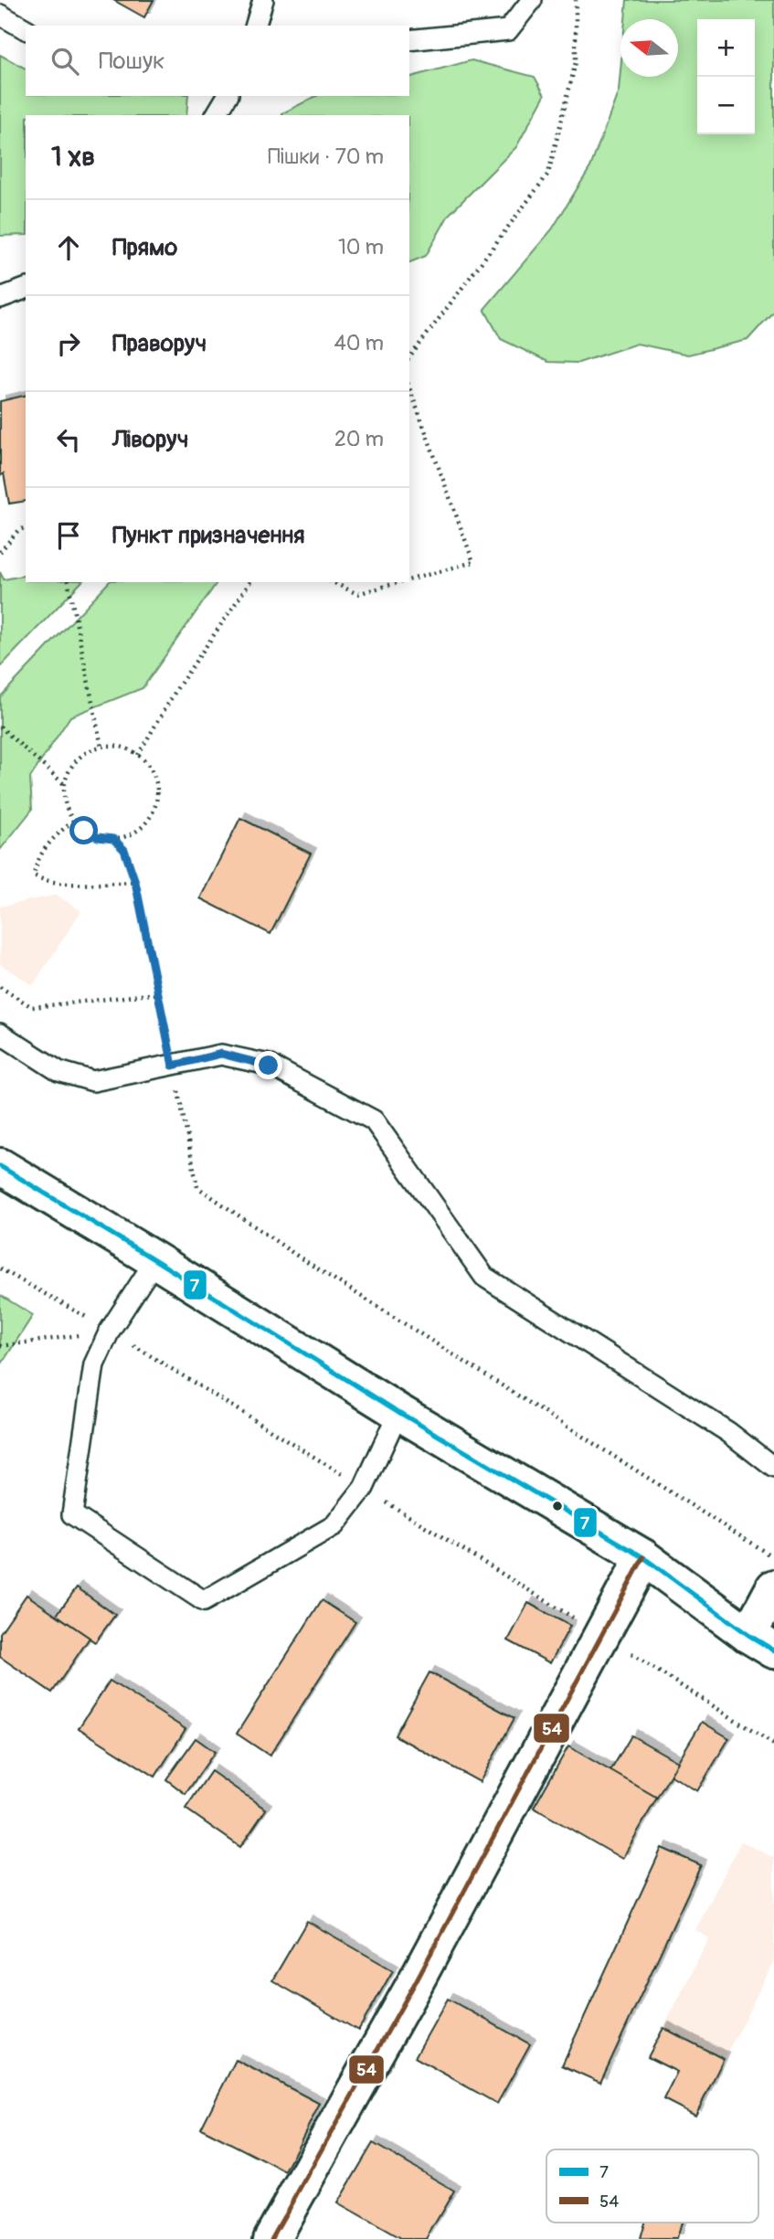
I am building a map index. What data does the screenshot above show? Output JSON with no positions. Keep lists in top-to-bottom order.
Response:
{
  "lines": ["transit line 7", "transit line 54"],
  "legend": ["7", "54"],
  "north": "left",
  "page": {
    "map_buttons": ["+", "−"],
    "search": "Пошук",
    "heading": ["1 хв", "Пішки · 70 m"],
    "list": [
      ["Прямо", "10 m"],
      ["Праворуч", "40 m"],
      ["Ліворуч", "20 m"],
      "Пункт призначення"
    ]
  }
}
